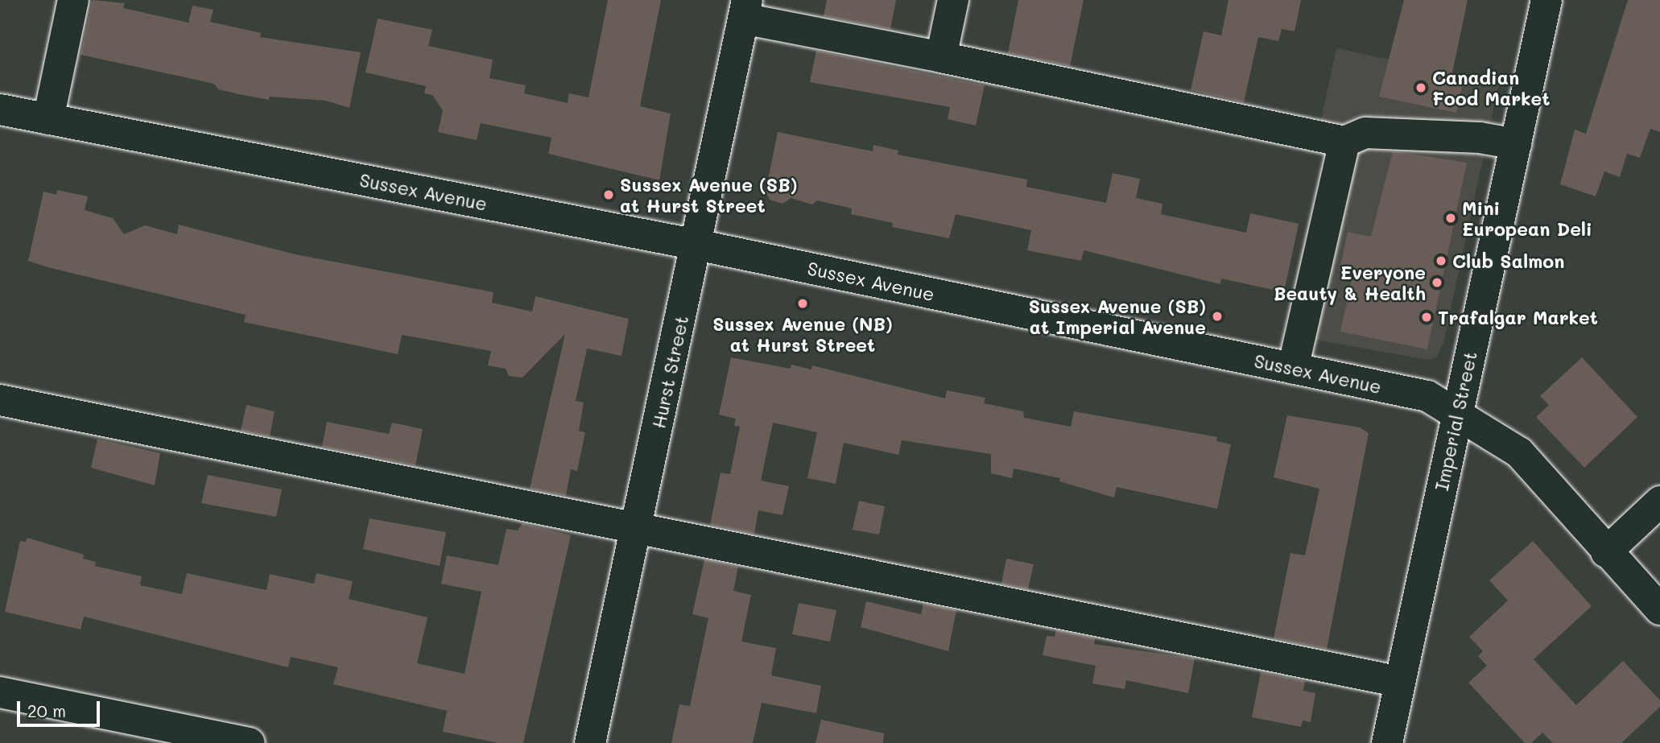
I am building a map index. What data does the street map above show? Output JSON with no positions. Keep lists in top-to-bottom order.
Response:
{
  "streets": {
    "street": ["Sussex Avenue", "Hurst Street", "Imperial Street"]
  },
  "crossings": [
    ["Sussex Avenue", "Hurst Street"],
    ["Sussex Avenue", "Imperial Street"]
  ],
  "places": [
    "Canadian Food Market",
    "Sussex Avenue (SB) at Hurst Street",
    "Mini European Deli",
    "Club Salmon",
    "Everyone Beauty & Health",
    "Sussex Avenue (NB) at Hurst Street",
    "Sussex Avenue (SB) at Imperial Avenue",
    "Trafalgar Market"
  ],
  "scale_bar": "20 m"
}
